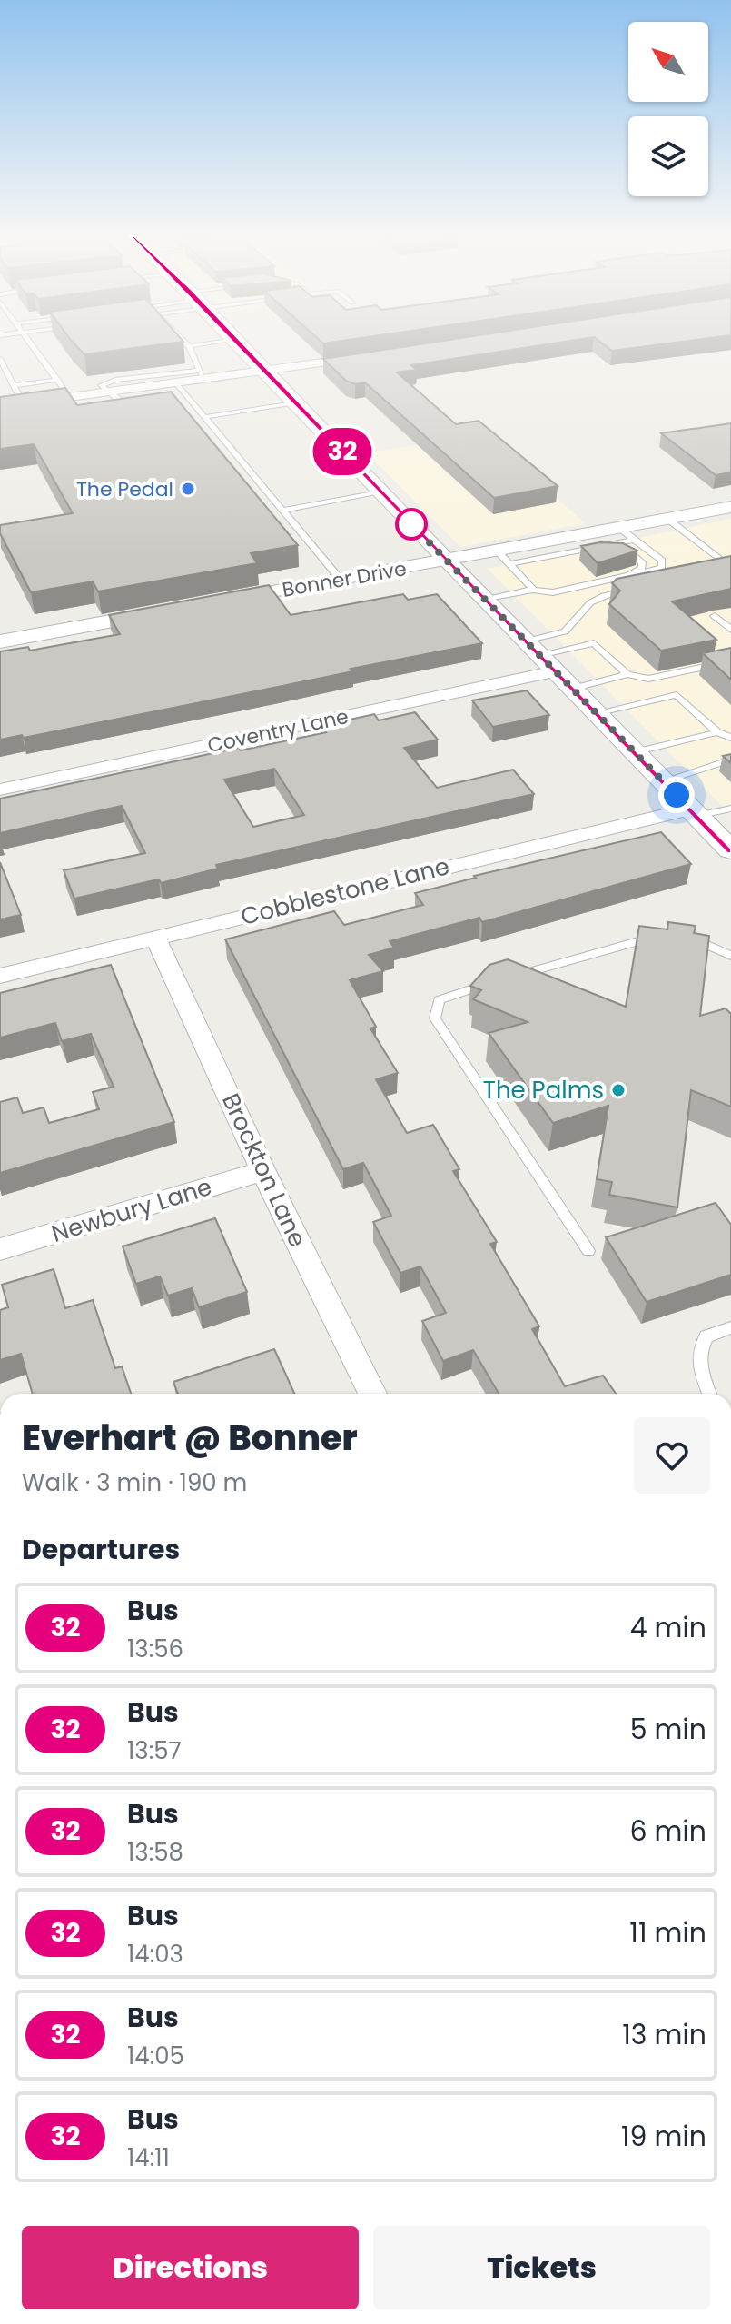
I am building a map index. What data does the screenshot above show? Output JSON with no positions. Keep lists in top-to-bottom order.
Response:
{
  "streets": {
    "street": [
      "Bonner Drive",
      "Coventry Lane",
      "Cobblestone Lane",
      "Brockton Lane",
      "Newbury Lane"
    ]
  },
  "crossings": [
    ["Cobblestone Lane", "Brockton Lane"],
    ["Brockton Lane", "Newbury Lane"]
  ],
  "places": ["The Pedal", "The Palms"],
  "lines": ["bus line 32"],
  "north": "top left",
  "page": {
    "on_map": "32",
    "heading": [
      ["Everhart @ Bonner", "Walk · 3 min · 190 m"],
      "Departures"
    ],
    "list": [
      {
        "mark": "32",
        "name": "Bus",
        "note": "13:56",
        "value": "4 min"
      },
      {
        "mark": "32",
        "name": "Bus",
        "note": "13:57",
        "value": "5 min"
      },
      {
        "mark": "32",
        "name": "Bus",
        "note": "13:58",
        "value": "6 min"
      },
      {
        "mark": "32",
        "name": "Bus",
        "note": "14:03",
        "value": "11 min"
      },
      {
        "mark": "32",
        "name": "Bus",
        "note": "14:05",
        "value": "13 min"
      },
      {
        "mark": "32",
        "name": "Bus",
        "note": "14:11",
        "value": "19 min"
      }
    ],
    "buttons": ["Directions", "Tickets"]
  }
}
